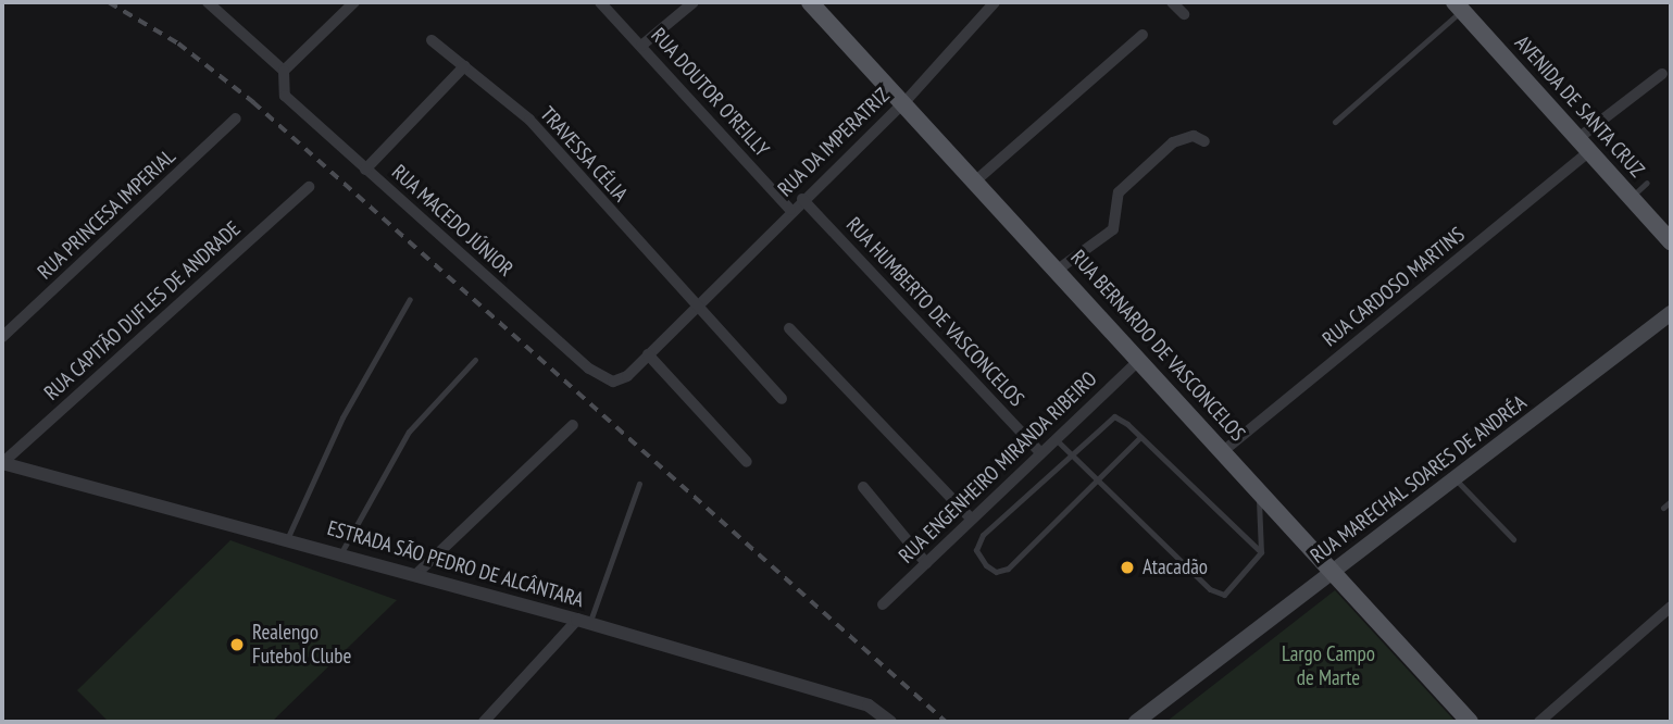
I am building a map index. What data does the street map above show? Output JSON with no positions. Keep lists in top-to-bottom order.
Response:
{
  "streets": {
    "main road": ["AVENIDA DE SANTA CRUZ", "RUA BERNARDO DE VASCONCELOS", "RUA MARECHAL SOARES DE ANDRÉA"],
    "street": [
      "RUA DOUTOR O'REILLY",
      "RUA DA IMPERATRIZ",
      "TRAVESSA CÉLIA",
      "RUA PRINCESA IMPERIAL",
      "RUA MACEDO JÚNIOR",
      "RUA CARDOSO MARTINS",
      "RUA CAPITÃO DUFLES DE ANDRADE",
      "RUA HUMBERTO DE VASCONCELOS",
      "RUA ENGENHEIRO MIRANDA RIBEIRO",
      "ESTRADA SÃO PEDRO DE ALCÂNTARA"
    ]
  },
  "crossings": [
    ["RUA DOUTOR O'REILLY", "RUA DA IMPERATRIZ"],
    ["AVENIDA DE SANTA CRUZ", "RUA CARDOSO MARTINS"],
    ["RUA DA IMPERATRIZ", "TRAVESSA CÉLIA"],
    ["RUA DA IMPERATRIZ", "RUA MACEDO JÚNIOR"],
    ["RUA DA IMPERATRIZ", "RUA HUMBERTO DE VASCONCELOS"],
    ["RUA DA IMPERATRIZ", "RUA BERNARDO DE VASCONCELOS"],
    ["RUA CARDOSO MARTINS", "RUA BERNARDO DE VASCONCELOS"],
    ["RUA CAPITÃO DUFLES DE ANDRADE", "ESTRADA SÃO PEDRO DE ALCÂNTARA"],
    ["RUA HUMBERTO DE VASCONCELOS", "RUA ENGENHEIRO MIRANDA RIBEIRO"],
    ["RUA BERNARDO DE VASCONCELOS", "RUA ENGENHEIRO MIRANDA RIBEIRO"],
    ["RUA BERNARDO DE VASCONCELOS", "RUA MARECHAL SOARES DE ANDRÉA"]
  ],
  "parks": ["Largo Campo de Marte"],
  "places": ["Atacadão", "Realengo Futebol Clube"]
}
